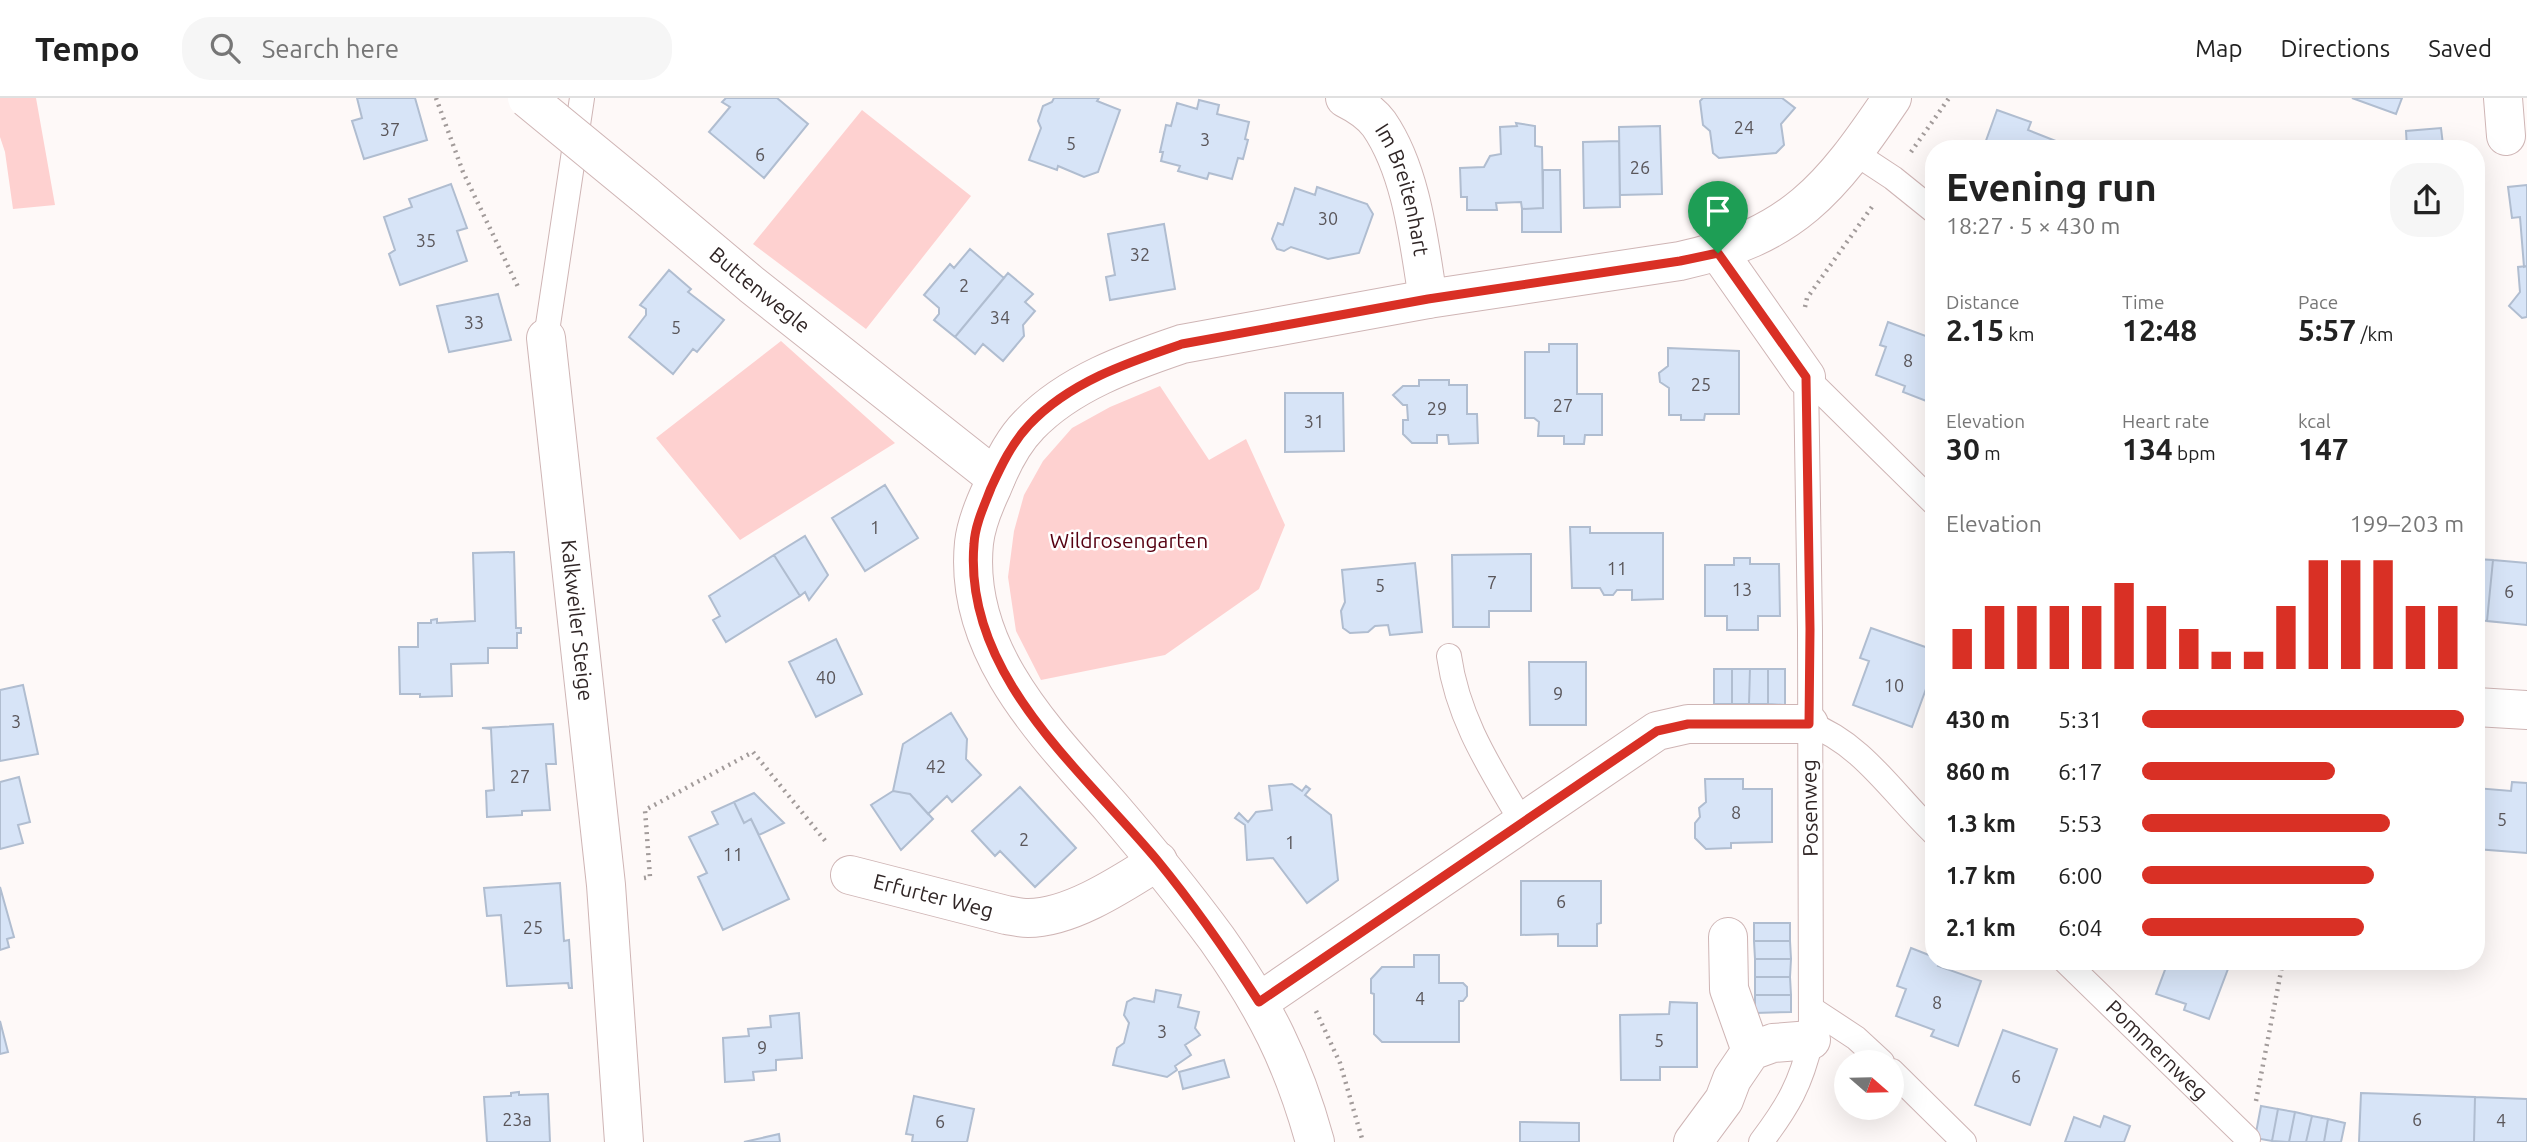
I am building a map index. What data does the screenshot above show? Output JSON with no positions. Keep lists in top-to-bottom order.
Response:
{
  "streets": {
    "street": [
      "Im Breitenhart",
      "Buttenwegle",
      "Kalkweiler Steige",
      "Erfurter Weg"
    ],
    "lane": ["Posenweg", "Pommernweg"]
  },
  "crossings": [
    ["Kalkweiler Steige", "Erfurter Weg"]
  ],
  "parks": ["Wildrosengarten"],
  "house_numbers": [
    "24",
    "37",
    "3",
    "5",
    "6",
    "26",
    "30",
    "35",
    "32",
    "2",
    "34",
    "33",
    "5",
    "8",
    "25",
    "27",
    "29",
    "31",
    "1",
    "11",
    "7",
    "5",
    "13",
    "6",
    "40",
    "10",
    "9",
    "3",
    "42",
    "27",
    "8",
    "5",
    "2",
    "1",
    "11",
    "6",
    "25",
    "4",
    "8",
    "3",
    "5",
    "9",
    "6",
    "23a",
    "6",
    "4",
    "6"
  ],
  "north": "right",
  "page": {
    "header": "Tempo",
    "search": "Search here",
    "nav": ["Map", "Directions", "Saved"],
    "heading": ["Evening run", "18:27 · 5 × 430 m"],
    "stats": [
      ["Distance", "2.15 km"],
      ["Time", "12:48"],
      ["Pace", "5:57 /km"],
      ["Elevation", "30 m"],
      ["Heart rate", "134 bpm"],
      ["kcal", "147"]
    ],
    "chart": ["Elevation", "199–203 m"],
    "list": [
      {
        "name": "430 m",
        "note": "5:31"
      },
      {
        "name": "860 m",
        "note": "6:17"
      },
      {
        "name": "1.3 km",
        "note": "5:53"
      },
      {
        "name": "1.7 km",
        "note": "6:00"
      },
      {
        "name": "2.1 km",
        "note": "6:04"
      }
    ]
  }
}
